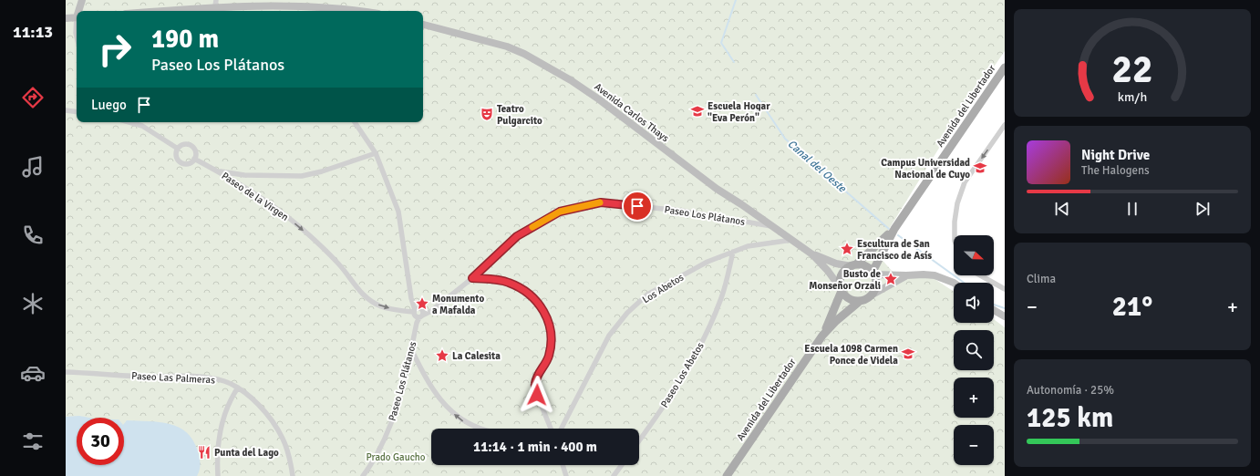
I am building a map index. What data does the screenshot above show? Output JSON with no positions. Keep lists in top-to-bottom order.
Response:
{
  "streets": {
    "main road": ["Avenida del Libertador"],
    "street": [
      "Avenida Carlos Thays",
      "Paseo de la Virgen",
      "Paseo Los Plátanos",
      "Los Abetos",
      "Paseo Los Abetos",
      "Paseo Las Palmeras"
    ]
  },
  "crossings": [
    ["Avenida del Libertador", "Avenida Carlos Thays"],
    ["Avenida Carlos Thays", "Paseo Los Plátanos"],
    ["Avenida Carlos Thays", "Los Abetos"],
    ["Paseo de la Virgen", "Paseo Los Plátanos"],
    ["Los Abetos", "Paseo Los Abetos"]
  ],
  "one_way": ["Paseo de la Virgen"],
  "water": ["Canal del Oeste"],
  "parks": ["Prado Gaucho"],
  "places": {
    "school or university": ["Escuela Hogar \"Eva Perón\"", "Campus Universidad Nacional de Cuyo", "Escuela 1098 Carmen Ponce de Videla"],
    "theatre": ["Teatro Pulgarcito"],
    "place": [
      "Escultura de San Francisco de Asís",
      "Busto de Monseñor Orzali",
      "Monumento a Mafalda",
      "La Calesita"
    ],
    "restaurant": ["Punta del Lago"]
  },
  "north": "right",
  "page": {
    "tabs": "11:13",
    "turn": ["190 m", "Paseo Los Plátanos"],
    "then": "Luego",
    "song": ["Night Drive", "The Halogens"],
    "map_buttons": ["+", "−"],
    "tile": [
      "Clima",
      ["Autonomía · 25%", "125 km"]
    ],
    "heat": ["−", "21°", "+"],
    "limit": "30",
    "trip": "11:14 · 1 min · 400 m",
    "gauge": ["22", "km/h"]
  }
}
